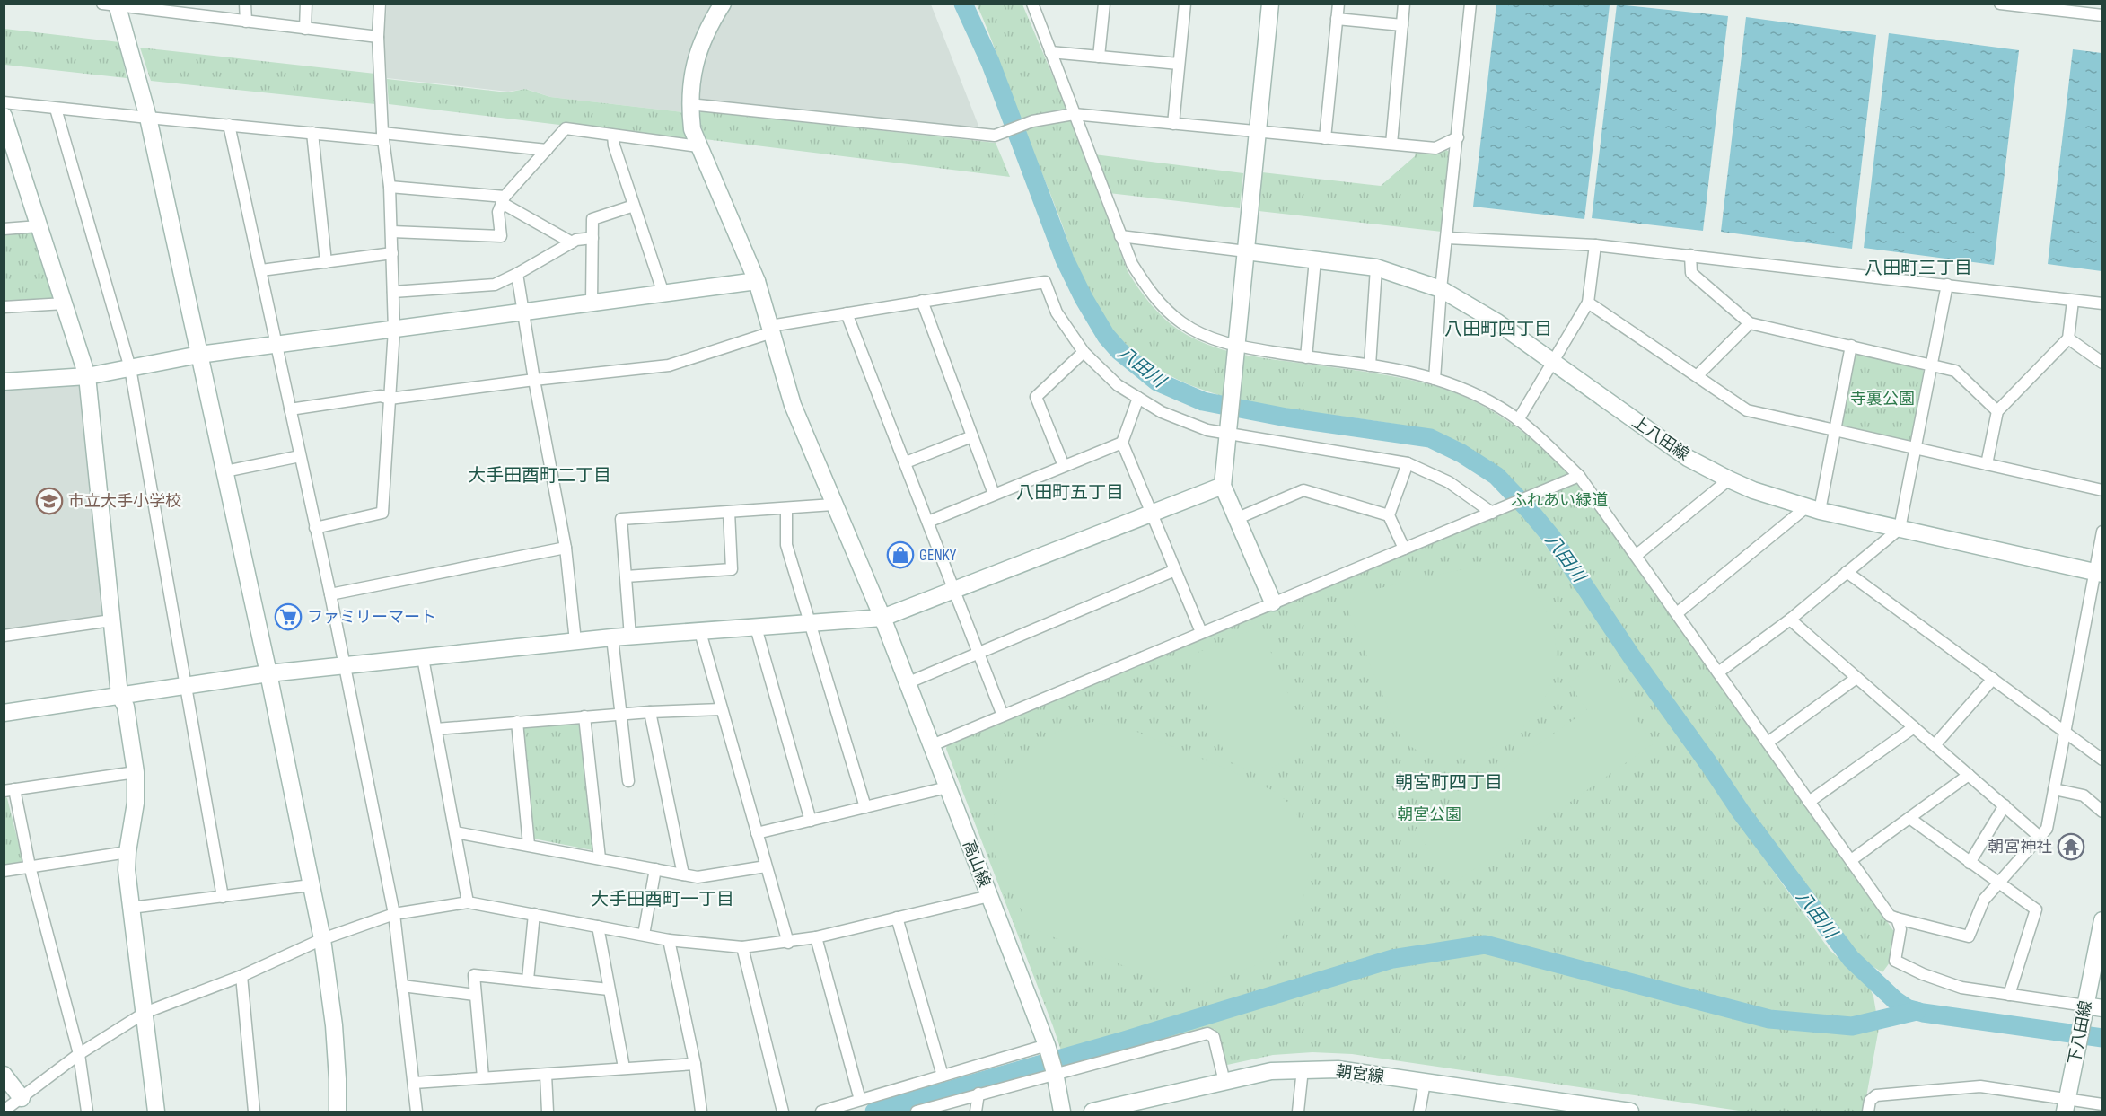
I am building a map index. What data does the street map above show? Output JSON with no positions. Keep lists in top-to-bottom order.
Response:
{
  "streets": {
    "street": [
      "上八田線",
      "高山線",
      "下八田線",
      "朝宮線"
    ]
  },
  "districts": [
    "八田町三丁目",
    "八田町四丁目",
    "大手田酉町二丁目",
    "八田町五丁目",
    "朝宮町四丁目",
    "大手田酉町一丁目"
  ],
  "water": ["八田川"],
  "parks": ["寺裏公園", "ふれあい緑道", "朝宮公園"],
  "places": {
    "school or university": ["市立大手小学校"],
    "shop": ["GENKY"],
    "supermarket": ["ファミリーマート"],
    "temple": ["朝宮神社"]
  }
}
